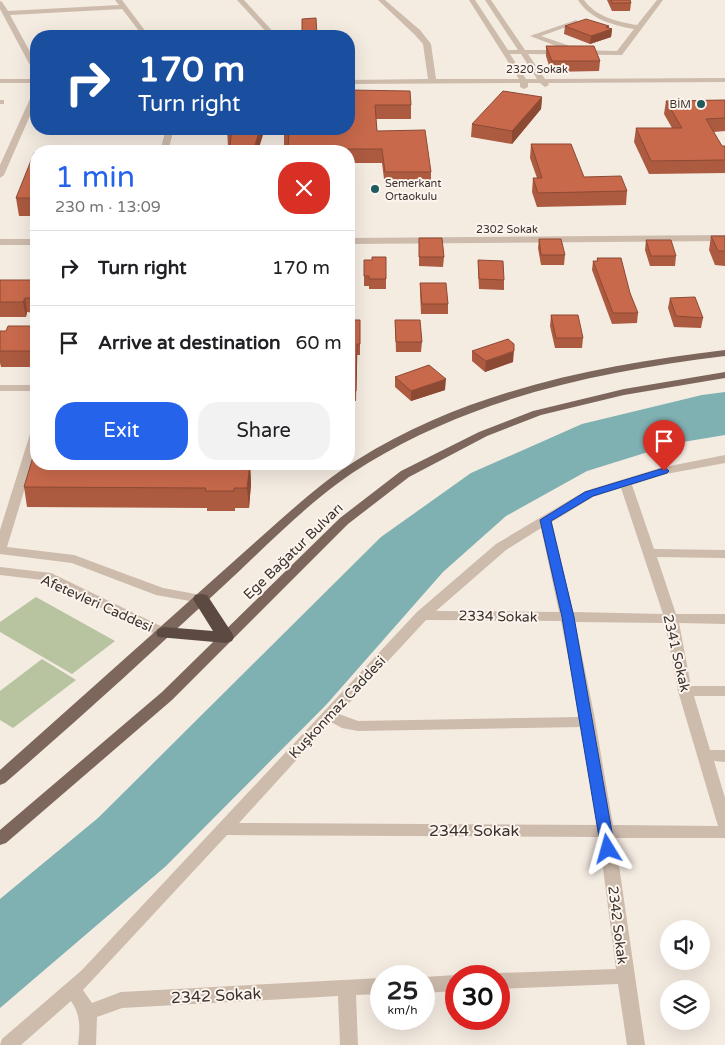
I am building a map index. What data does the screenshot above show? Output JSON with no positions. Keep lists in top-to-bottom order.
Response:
{
  "streets": {
    "main road": ["Ege Bağatur Bulvarı"],
    "street": [
      "2320 Sokak",
      "2302 Sokak",
      "Afetevleri Caddesi",
      "2334 Sokak",
      "2341 Sokak",
      "Kuşkonmaz Caddesi",
      "2344 Sokak",
      "2342 Sokak"
    ]
  },
  "crossings": [
    ["Ege Bağatur Bulvarı", "Afetevleri Caddesi"],
    ["2334 Sokak", "2341 Sokak"],
    ["2334 Sokak", "Kuşkonmaz Caddesi"],
    ["2334 Sokak", "2342 Sokak"],
    ["2341 Sokak", "Kuşkonmaz Caddesi"],
    ["Kuşkonmaz Caddesi", "2344 Sokak"],
    ["Kuşkonmaz Caddesi", "2342 Sokak"],
    ["2344 Sokak", "2342 Sokak"]
  ],
  "places": ["BİM", "Semerkant Ortaokulu"],
  "page": {
    "turn": ["170 m", "Turn right"],
    "heading": ["1 min", "230 m · 13:09"],
    "list": [
      {
        "name": "Turn right",
        "value": "170 m"
      },
      {
        "name": "Arrive at destination",
        "value": "60 m"
      }
    ],
    "buttons": ["Exit", "Share"],
    "speed": "25 km/h",
    "limit": "30"
  }
}
